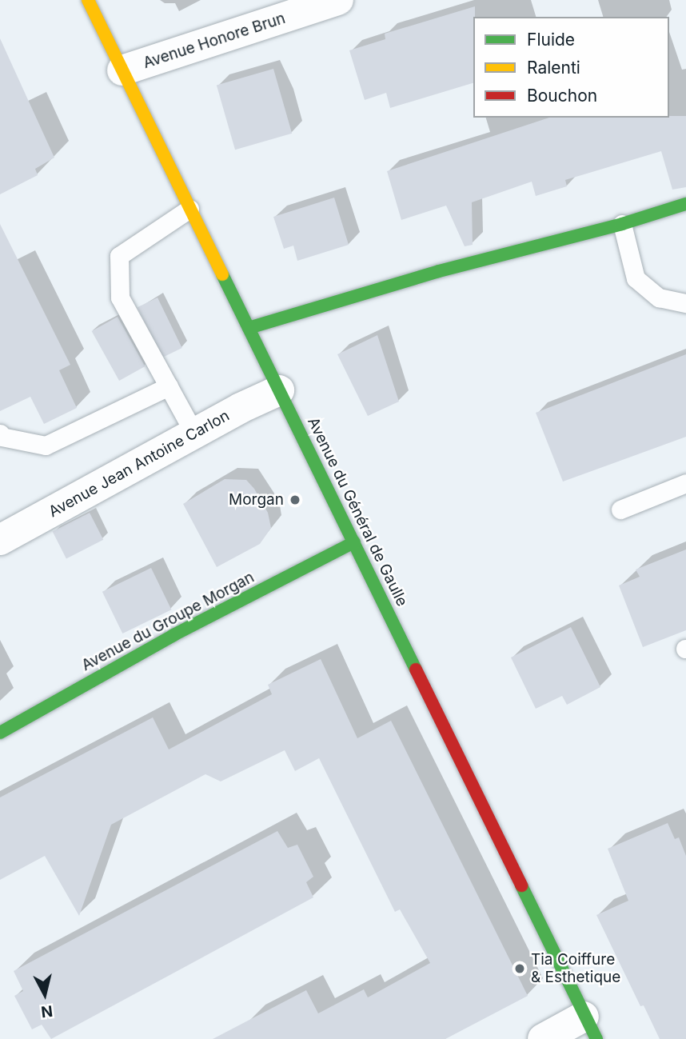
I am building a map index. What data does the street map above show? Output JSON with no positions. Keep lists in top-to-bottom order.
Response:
{
  "streets": {
    "main road": ["Avenue du Général de Gaulle", "Avenue du Groupe Morgan"],
    "street": ["Avenue Honore Brun", "Avenue Jean Antoine Carlon"]
  },
  "crossings": [
    ["Avenue Honore Brun", "Avenue du Général de Gaulle"],
    ["Avenue Jean Antoine Carlon", "Avenue du Général de Gaulle"],
    ["Avenue du Général de Gaulle", "Avenue du Groupe Morgan"]
  ],
  "places": ["Morgan", "Tia Coiffure & Esthetique"],
  "legend": ["Fluide", "Ralenti", "Bouchon"],
  "north": "bottom"
}
